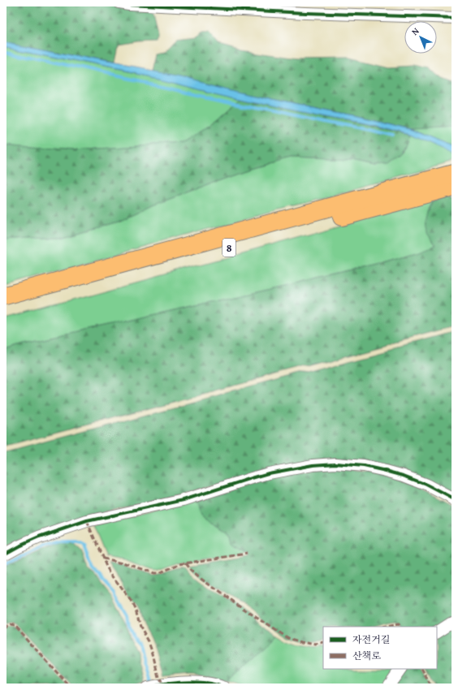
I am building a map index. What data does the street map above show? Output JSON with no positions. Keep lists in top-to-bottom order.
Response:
{
  "streets": {
    "highway": ["8"]
  },
  "legend": ["자전거길", "산책로"],
  "north": "top left"
}
